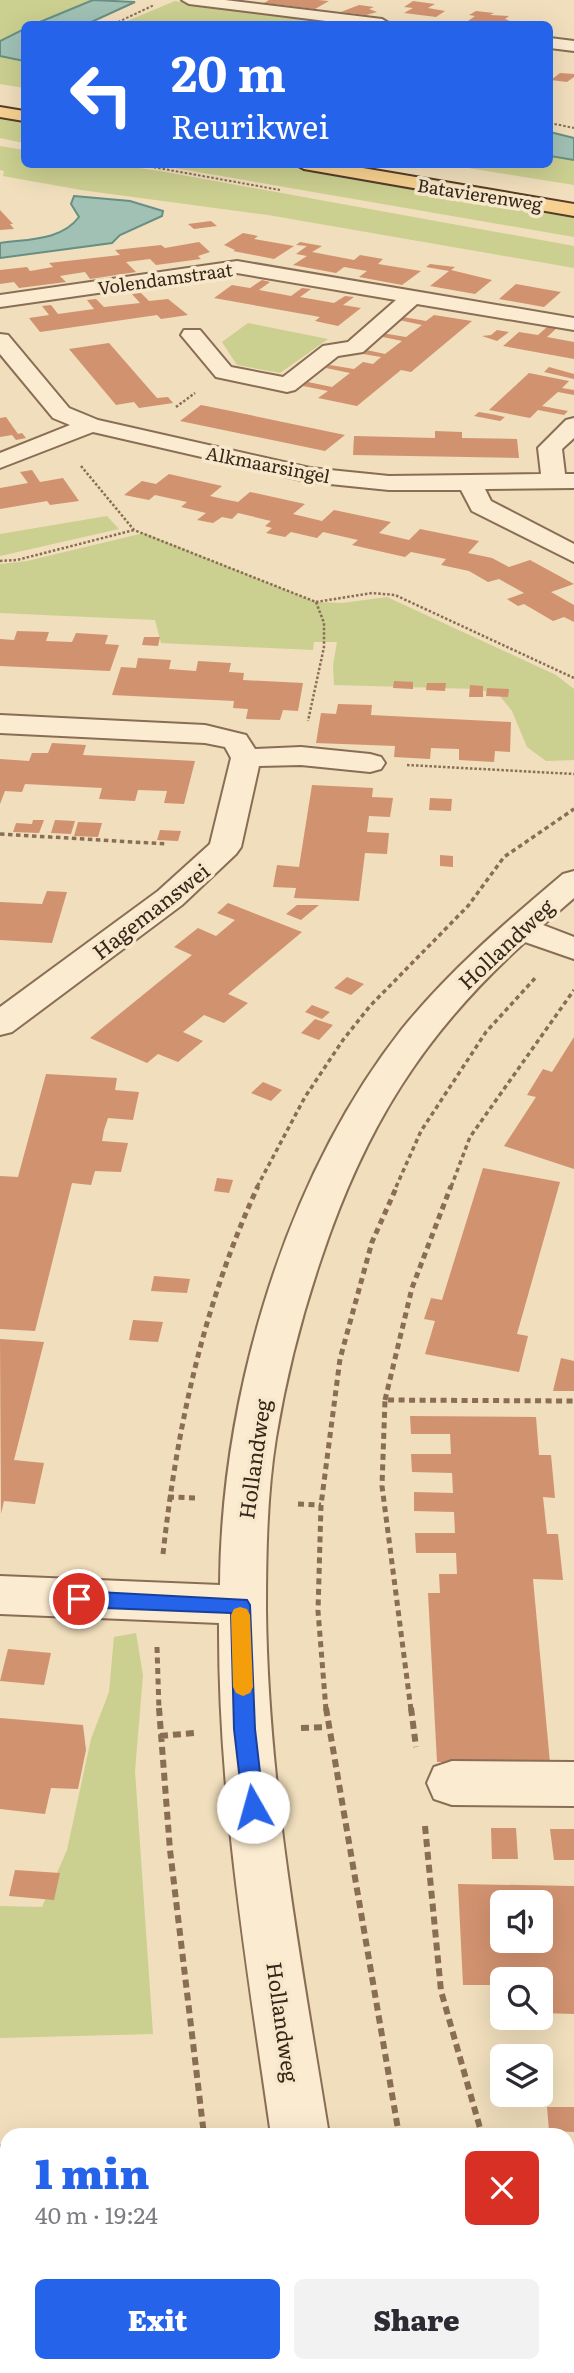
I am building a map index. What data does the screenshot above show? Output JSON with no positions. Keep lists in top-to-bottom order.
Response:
{
  "streets": {
    "main road": ["Batavierenweg"],
    "street": [
      "Volendamstraat",
      "Alkmaarsingel",
      "Hagemanswei",
      "Hollandweg"
    ]
  },
  "page": {
    "turn": ["20 m", "Reurikwei"],
    "heading": ["1 min", "40 m · 19:24"],
    "buttons": ["Exit", "Share"]
  }
}
